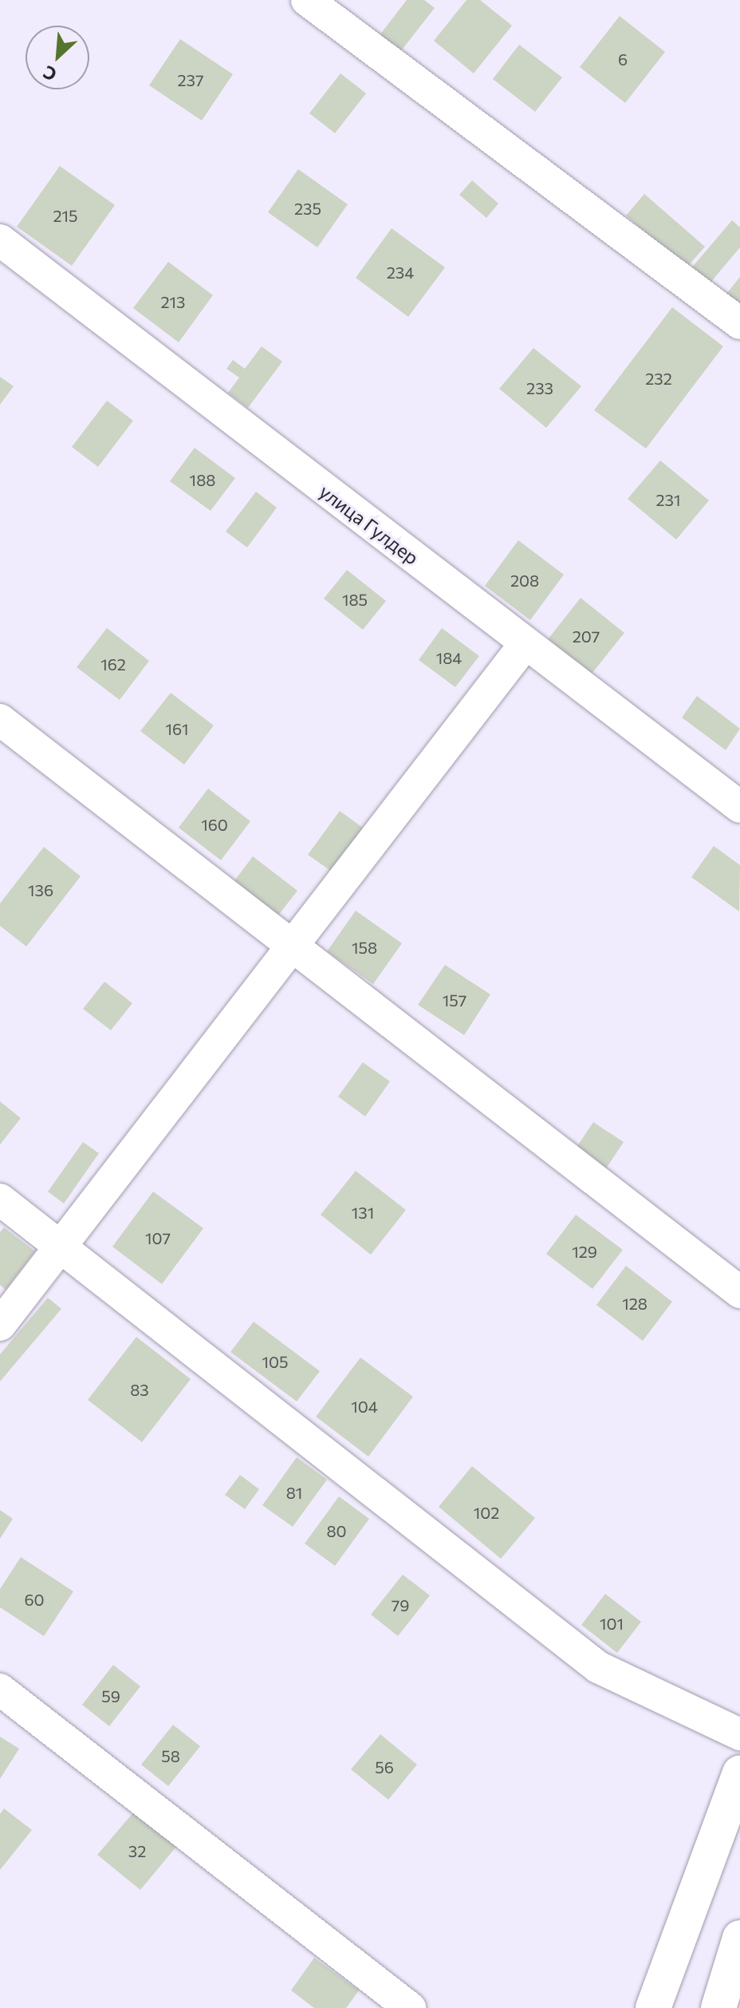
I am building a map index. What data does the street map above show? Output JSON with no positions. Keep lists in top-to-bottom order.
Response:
{
  "streets": {
    "street": ["улица Гулдер"]
  },
  "house_numbers": [
    "6",
    "237",
    "235",
    "215",
    "234",
    "213",
    "232",
    "233",
    "188",
    "231",
    "208",
    "185",
    "207",
    "184",
    "162",
    "161",
    "160",
    "136",
    "158",
    "157",
    "131",
    "107",
    "129",
    "128",
    "105",
    "83",
    "104",
    "81",
    "102",
    "80",
    "60",
    "79",
    "101",
    "59",
    "58",
    "56",
    "32"
  ],
  "north": "bottom left"
}
